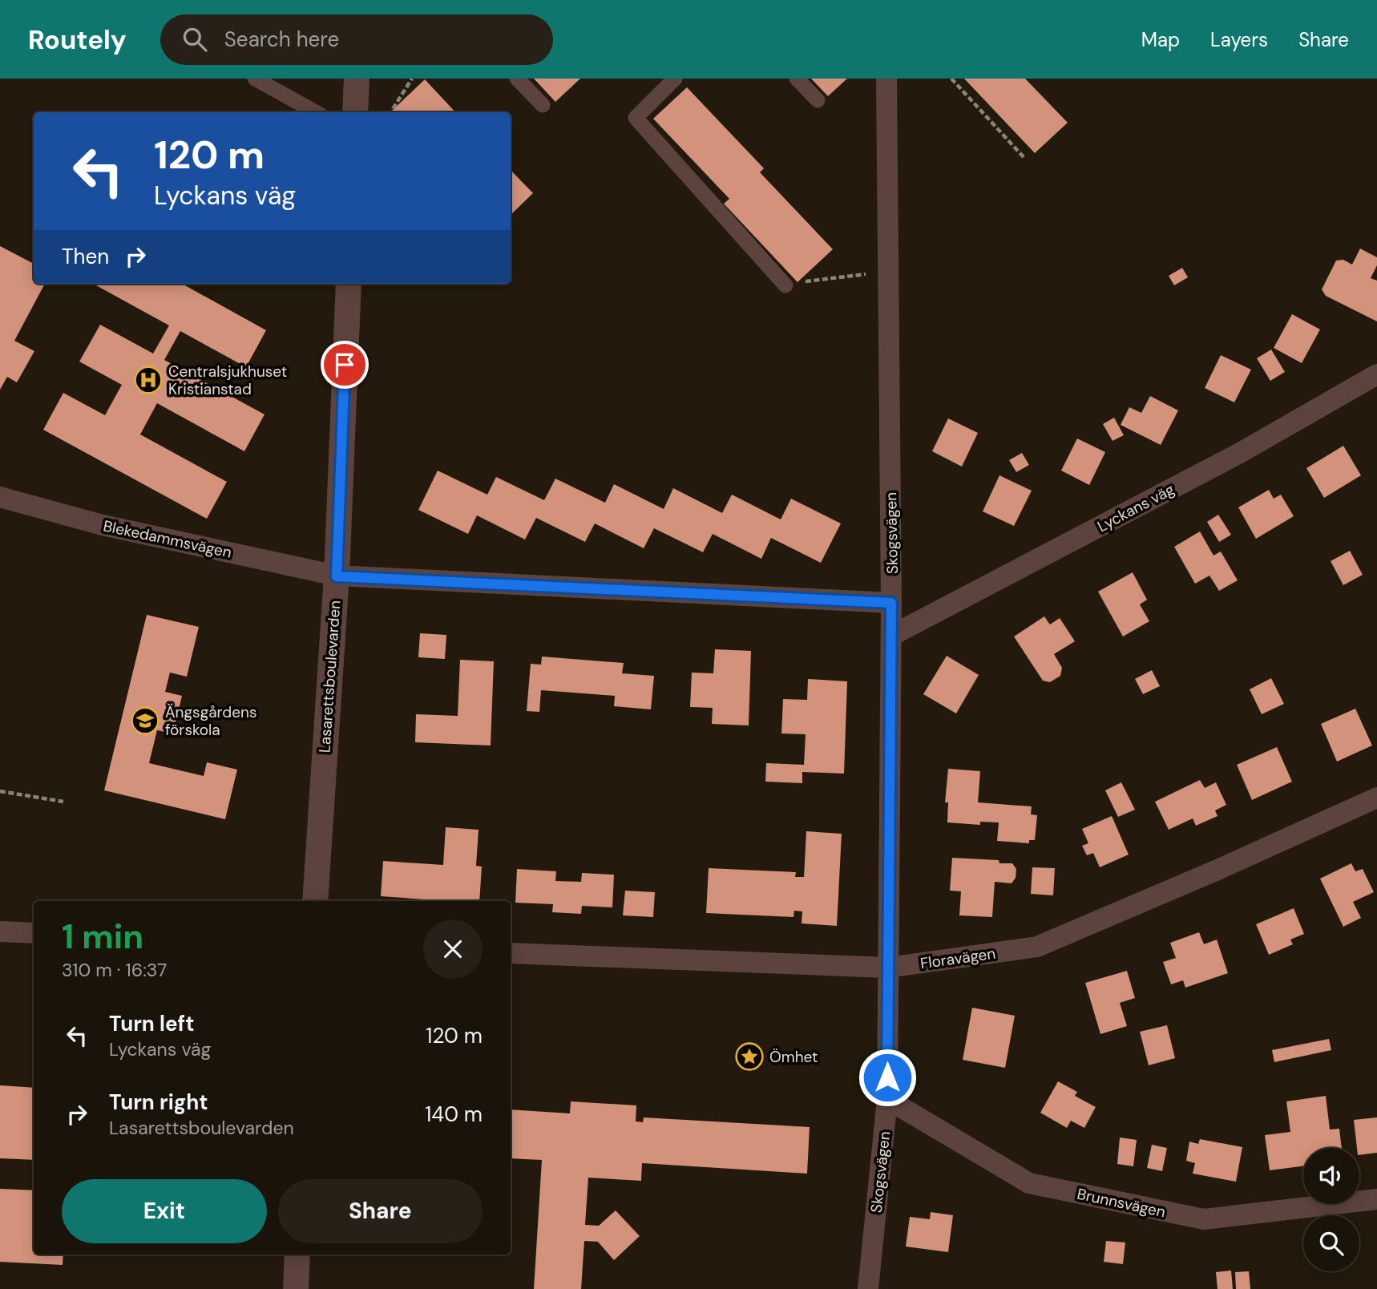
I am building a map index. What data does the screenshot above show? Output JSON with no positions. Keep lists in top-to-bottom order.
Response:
{
  "streets": {
    "street": [
      "Lyckans väg",
      "Skogsvägen",
      "Blekedammsvägen",
      "Lasarettsboulevarden",
      "Floravägen",
      "Brunnsvägen"
    ]
  },
  "crossings": [
    ["Lyckans väg", "Skogsvägen"],
    ["Skogsvägen", "Floravägen"],
    ["Skogsvägen", "Brunnsvägen"],
    ["Blekedammsvägen", "Lasarettsboulevarden"]
  ],
  "places": {
    "hospital": ["Centralsjukhuset Kristianstad"],
    "school or university": ["Ängsgårdens förskola"],
    "place": ["Ömhet"]
  },
  "page": {
    "header": "Routely",
    "search": "Search here",
    "nav": ["Map", "Layers", "Share"],
    "turn": ["120 m", "Lyckans väg"],
    "then": "Then",
    "heading": ["1 min", "310 m · 16:37"],
    "list": [
      {
        "name": "Turn left",
        "note": "Lyckans väg",
        "value": "120 m"
      },
      {
        "name": "Turn right",
        "note": "Lasarettsboulevarden",
        "value": "140 m"
      }
    ],
    "buttons": ["Exit", "Share"]
  }
}
